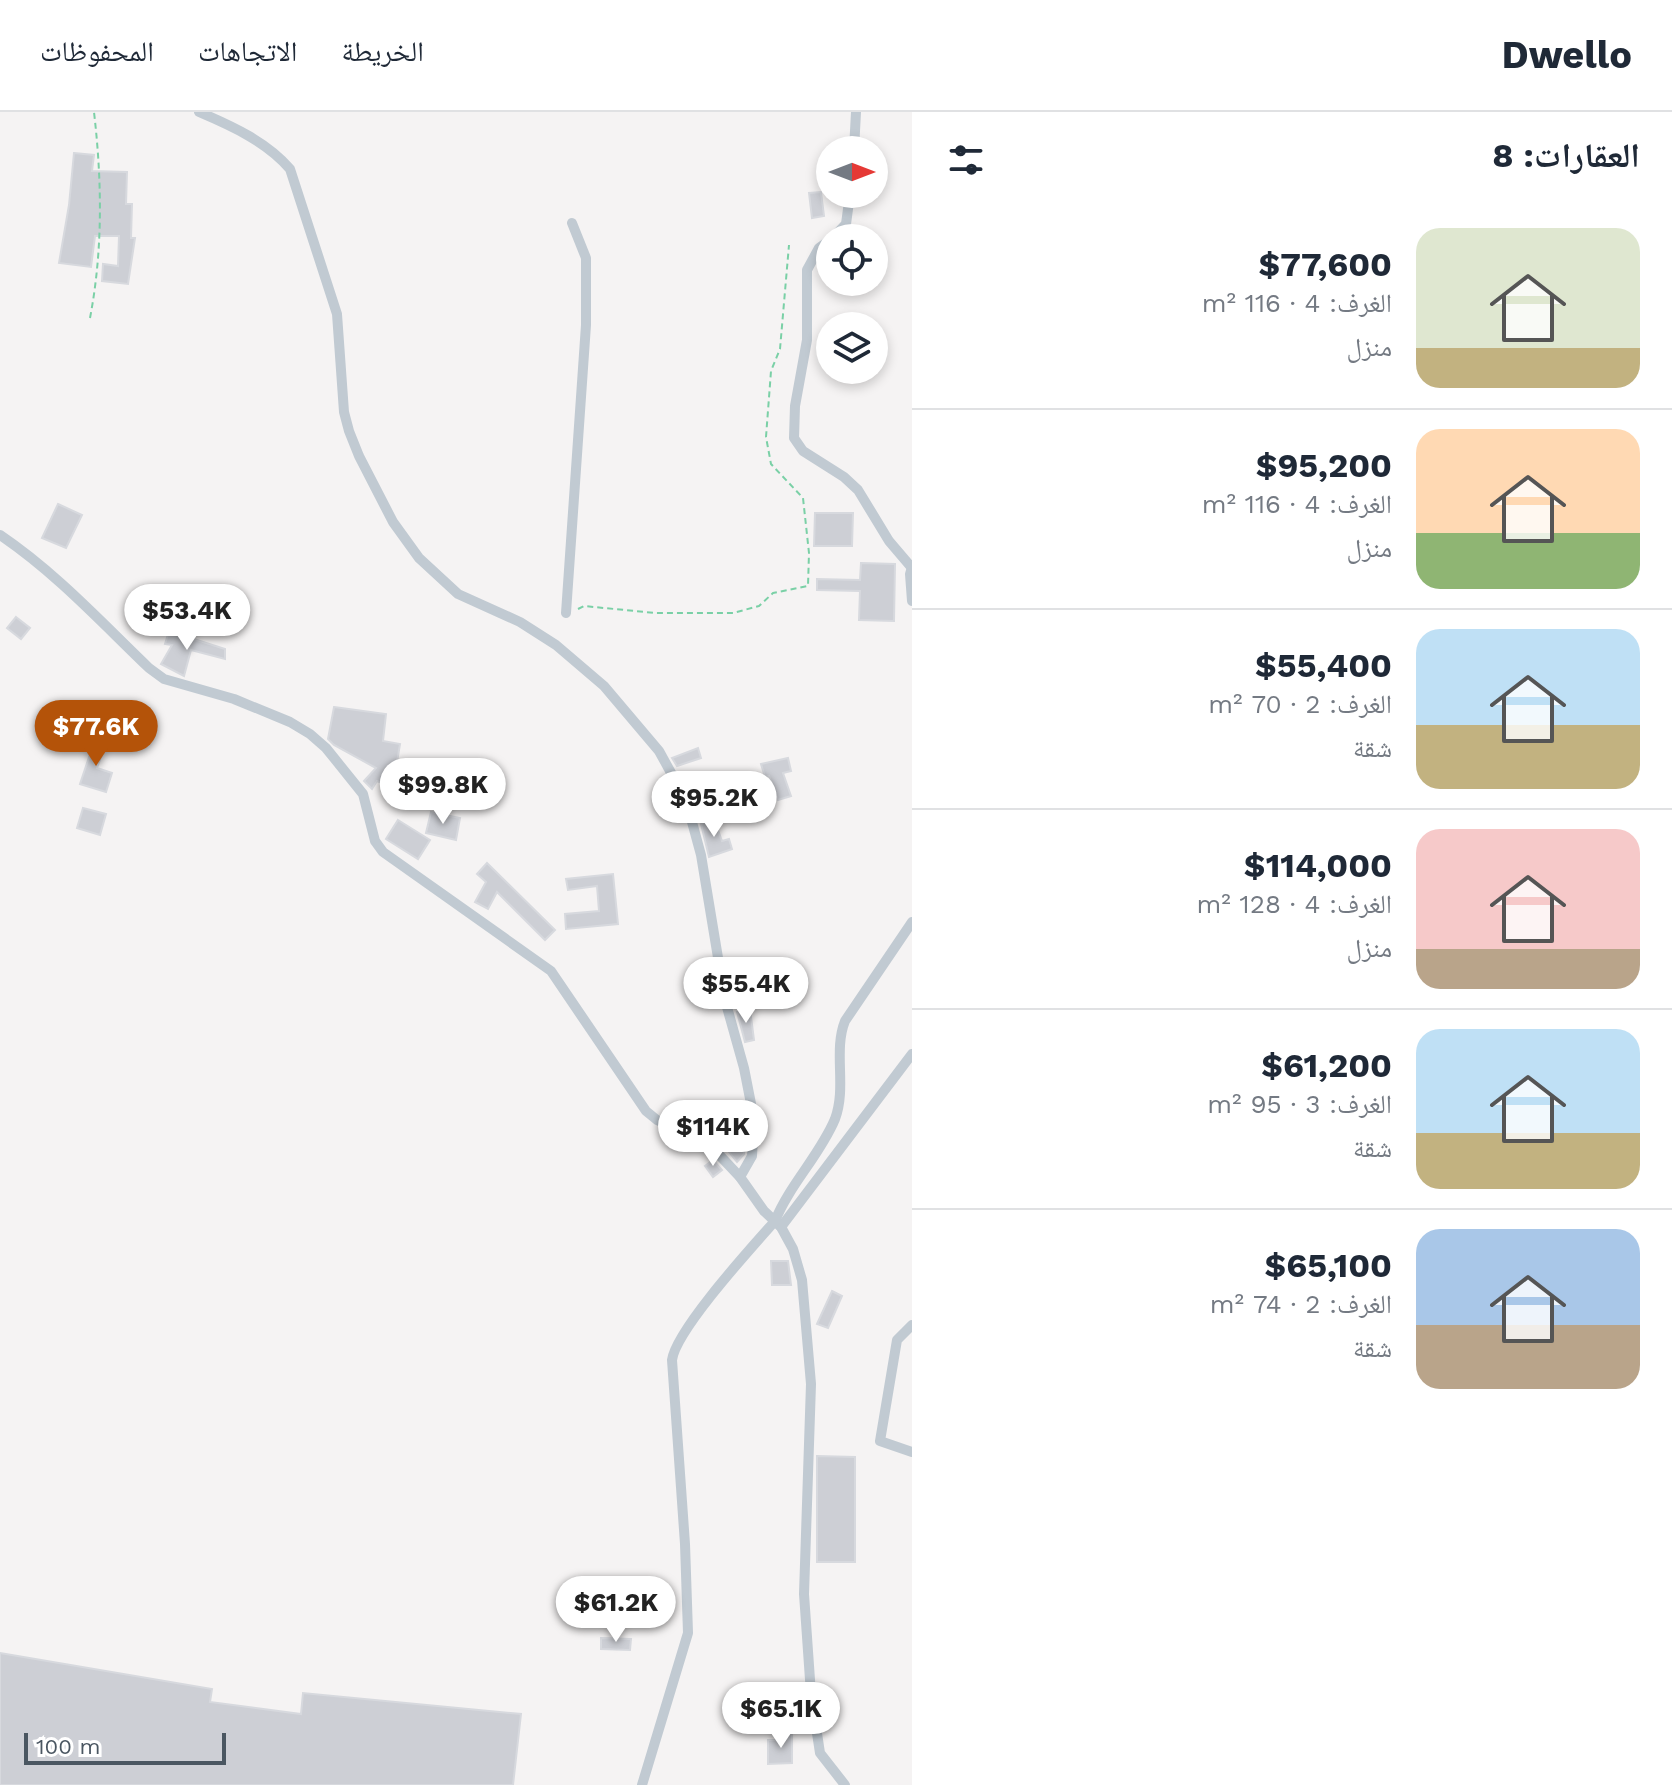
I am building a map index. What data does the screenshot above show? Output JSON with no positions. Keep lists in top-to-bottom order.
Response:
{
  "scale_bar": "100 m",
  "north": "right",
  "page": {
    "header": "Dwello",
    "nav": ["الخريطة", "الاتجاهات", "المحفوظات"],
    "heading": "العقارات: 8",
    "list": [
      {
        "name": "$77,600",
        "note": "الغرف: 4 · 116 m² · منزل"
      },
      {
        "name": "$95,200",
        "note": "الغرف: 4 · 116 m² · منزل"
      },
      {
        "name": "$55,400",
        "note": "الغرف: 2 · 70 m² · شقة"
      },
      {
        "name": "$114,000",
        "note": "الغرف: 4 · 128 m² · منزل"
      },
      {
        "name": "$61,200",
        "note": "الغرف: 3 · 95 m² · شقة"
      },
      {
        "name": "$65,100",
        "note": "الغرف: 2 · 74 m² · شقة"
      }
    ],
    "price": [
      "$53.4K",
      "$77.6K",
      "$99.8K",
      "$95.2K",
      "$55.4K",
      "$114K",
      "$61.2K",
      "$65.1K"
    ],
    "scale": "100 m"
  }
}
